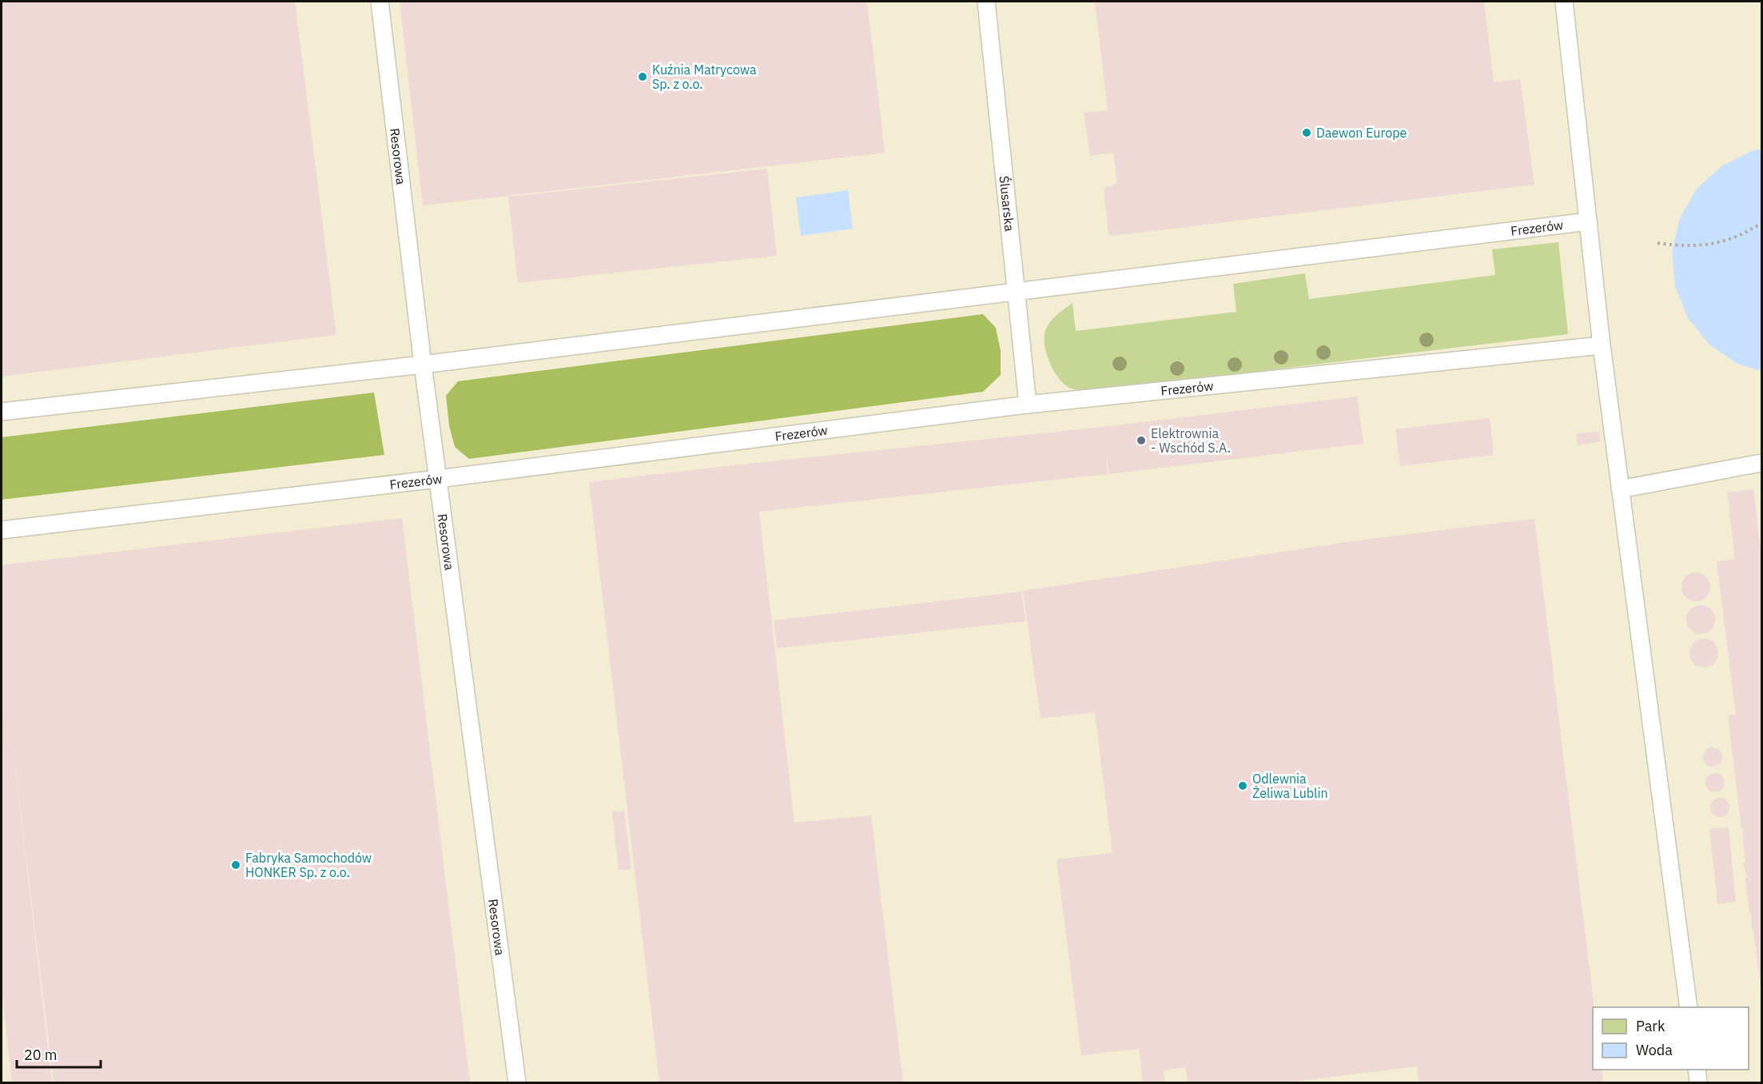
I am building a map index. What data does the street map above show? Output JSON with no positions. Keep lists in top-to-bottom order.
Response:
{
  "streets": {
    "lane": ["Resorowa", "Ślusarska", "Frezerów"]
  },
  "crossings": [
    ["Resorowa", "Frezerów"],
    ["Ślusarska", "Frezerów"]
  ],
  "places": [
    "Kuźnia Matrycowa Sp. z o.o.",
    "Daewon Europe",
    "Elektrownia - Wschód S.A.",
    "Odlewnia Żeliwa Lublin",
    "Fabryka Samochodów HONKER Sp. z o.o."
  ],
  "legend": ["Park", "Woda"],
  "scale_bar": "20 m"
}
